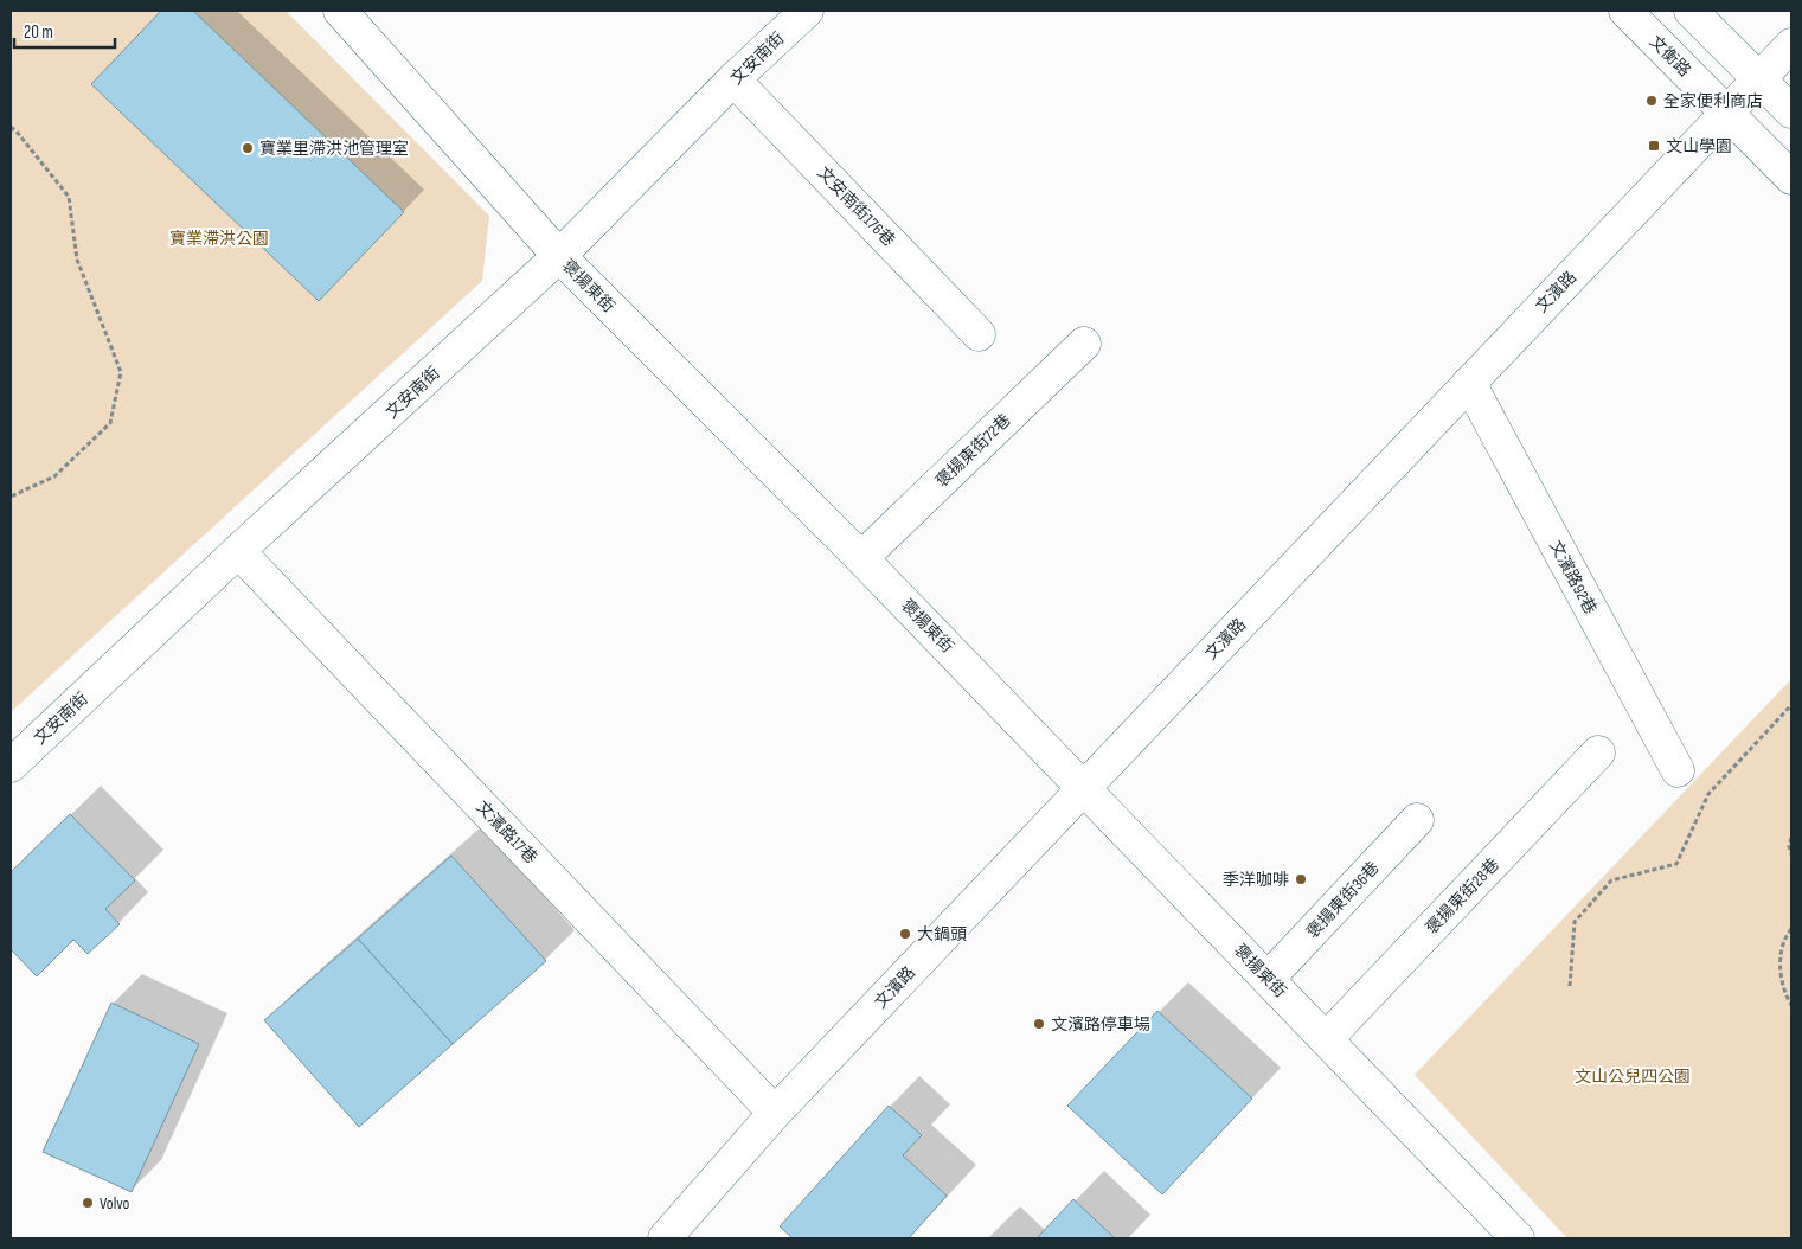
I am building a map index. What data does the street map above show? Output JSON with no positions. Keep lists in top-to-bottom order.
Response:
{
  "streets": {
    "street": [
      "文衡路",
      "文安南街",
      "文安南街176巷",
      "褒揚東街",
      "文濱路",
      "褒揚東街72巷",
      "文濱路92巷",
      "文濱路17巷",
      "褒揚東街28巷",
      "褒揚東街36巷"
    ]
  },
  "crossings": [
    ["文衡路", "文濱路"],
    ["文安南街", "文安南街176巷"],
    ["文安南街", "褒揚東街"],
    ["文安南街", "文濱路17巷"],
    ["褒揚東街", "文濱路"],
    ["褒揚東街", "褒揚東街72巷"],
    ["褒揚東街", "褒揚東街28巷"],
    ["褒揚東街", "褒揚東街36巷"],
    ["文濱路", "文濱路92巷"],
    ["文濱路", "文濱路17巷"]
  ],
  "parks": ["寶業滯洪公園", "文山公兒四公園"],
  "places": {
    "other": [
      "全家便利商店",
      "寶業里滯洪池管理室",
      "季洋咖啡",
      "大鍋頭",
      "文濱路停車場",
      "Volvo"
    ],
    "transit": ["文山學園"]
  },
  "scale_bar": "20 m"
}
